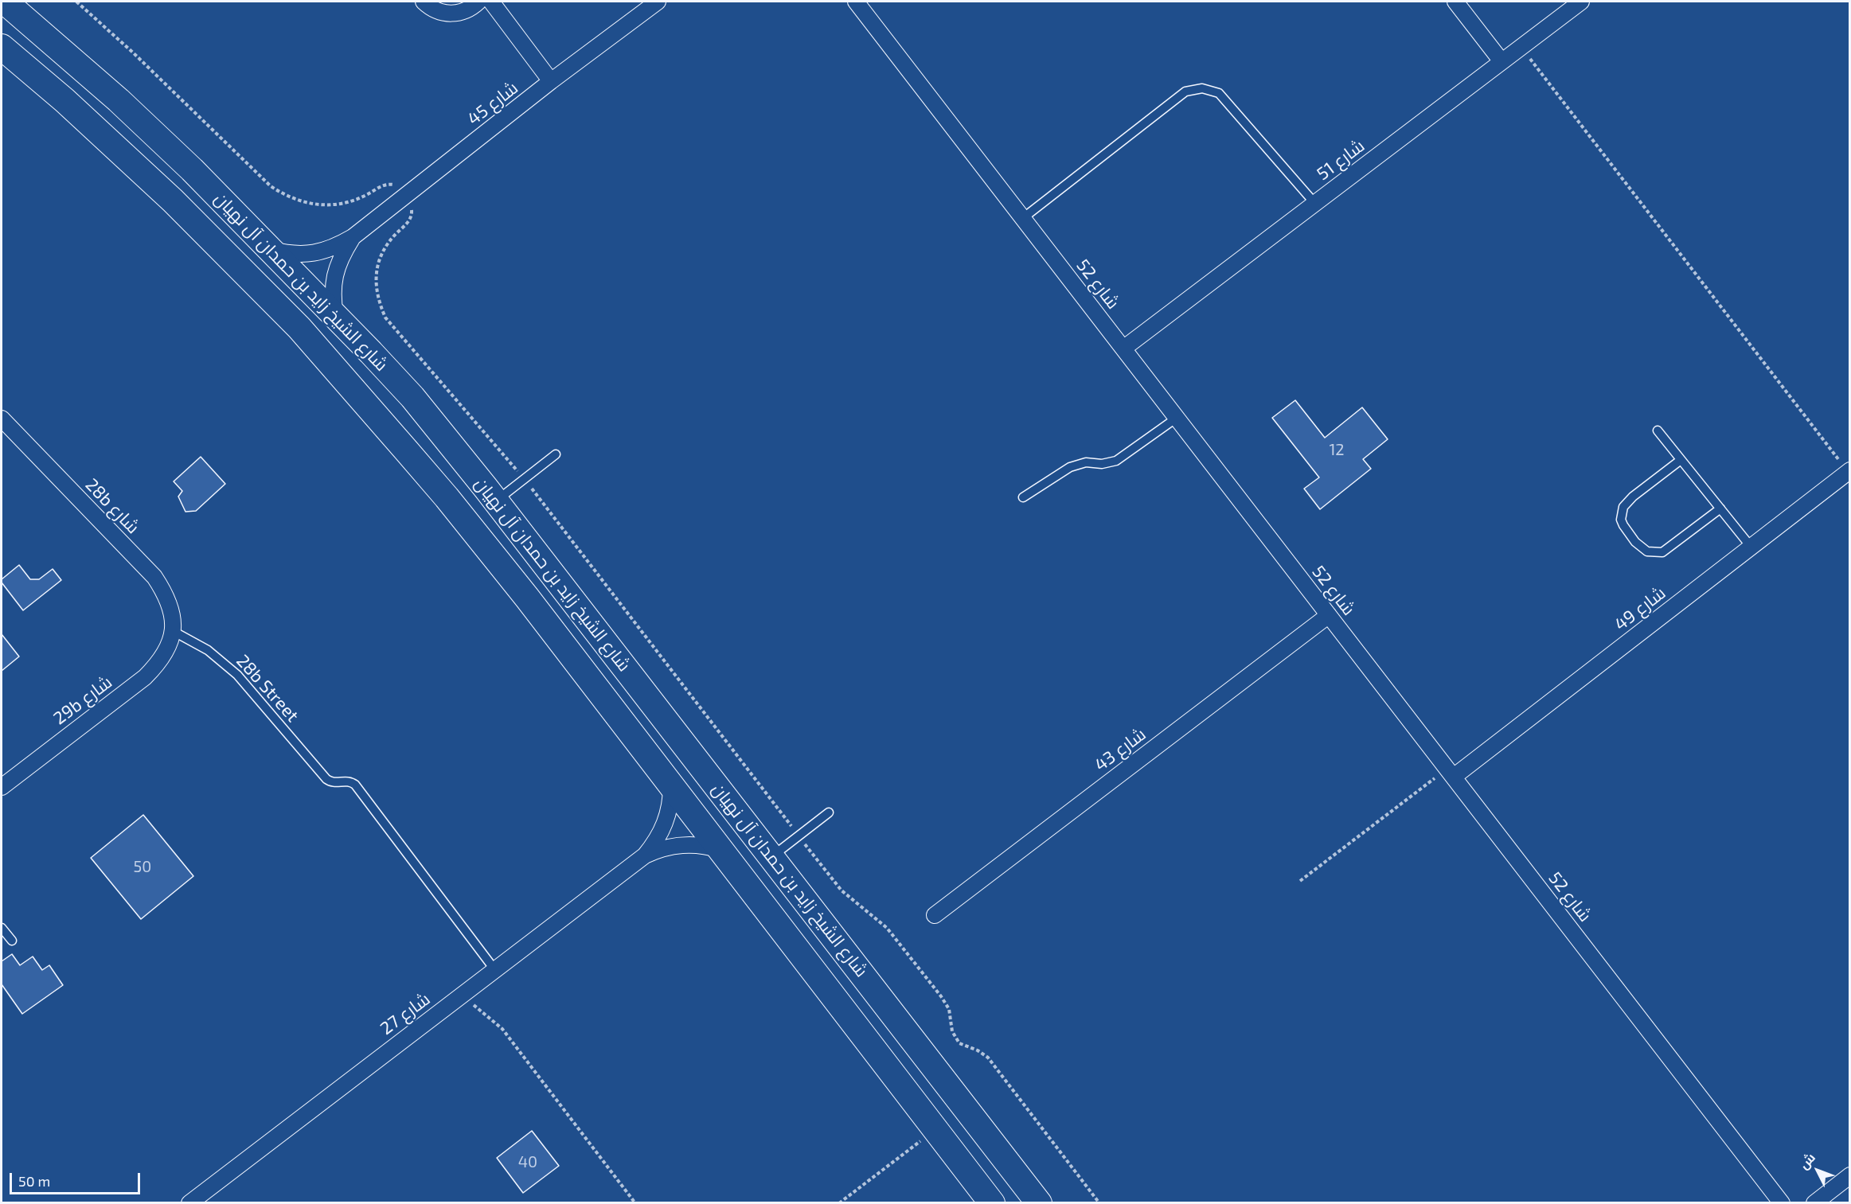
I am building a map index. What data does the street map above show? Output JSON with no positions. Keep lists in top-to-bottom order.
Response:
{
  "streets": {
    "main road": ["شارع الشيخ زايد بن حمدان آل نهيان"],
    "street": [
      "شارع 45",
      "شارع 51",
      "شارع 52",
      "28b شارع",
      "شارع 49",
      "29b شارع",
      "شارع 43",
      "شارع 27"
    ],
    "lane": ["28b Street"]
  },
  "crossings": [
    ["شارع 45", "شارع الشيخ زايد بن حمدان آل نهيان"],
    ["شارع 51", "شارع 52"],
    ["شارع الشيخ زايد بن حمدان آل نهيان", "شارع 27"],
    ["شارع 52", "شارع 49"],
    ["شارع 52", "شارع 43"],
    ["28b شارع", "28b Street"],
    ["28b شارع", "29b شارع"],
    ["28b Street", "29b شارع"],
    ["28b Street", "شارع 27"]
  ],
  "house_numbers": ["12", "50", "40"],
  "scale_bar": "50 m",
  "north": "top left"
}
